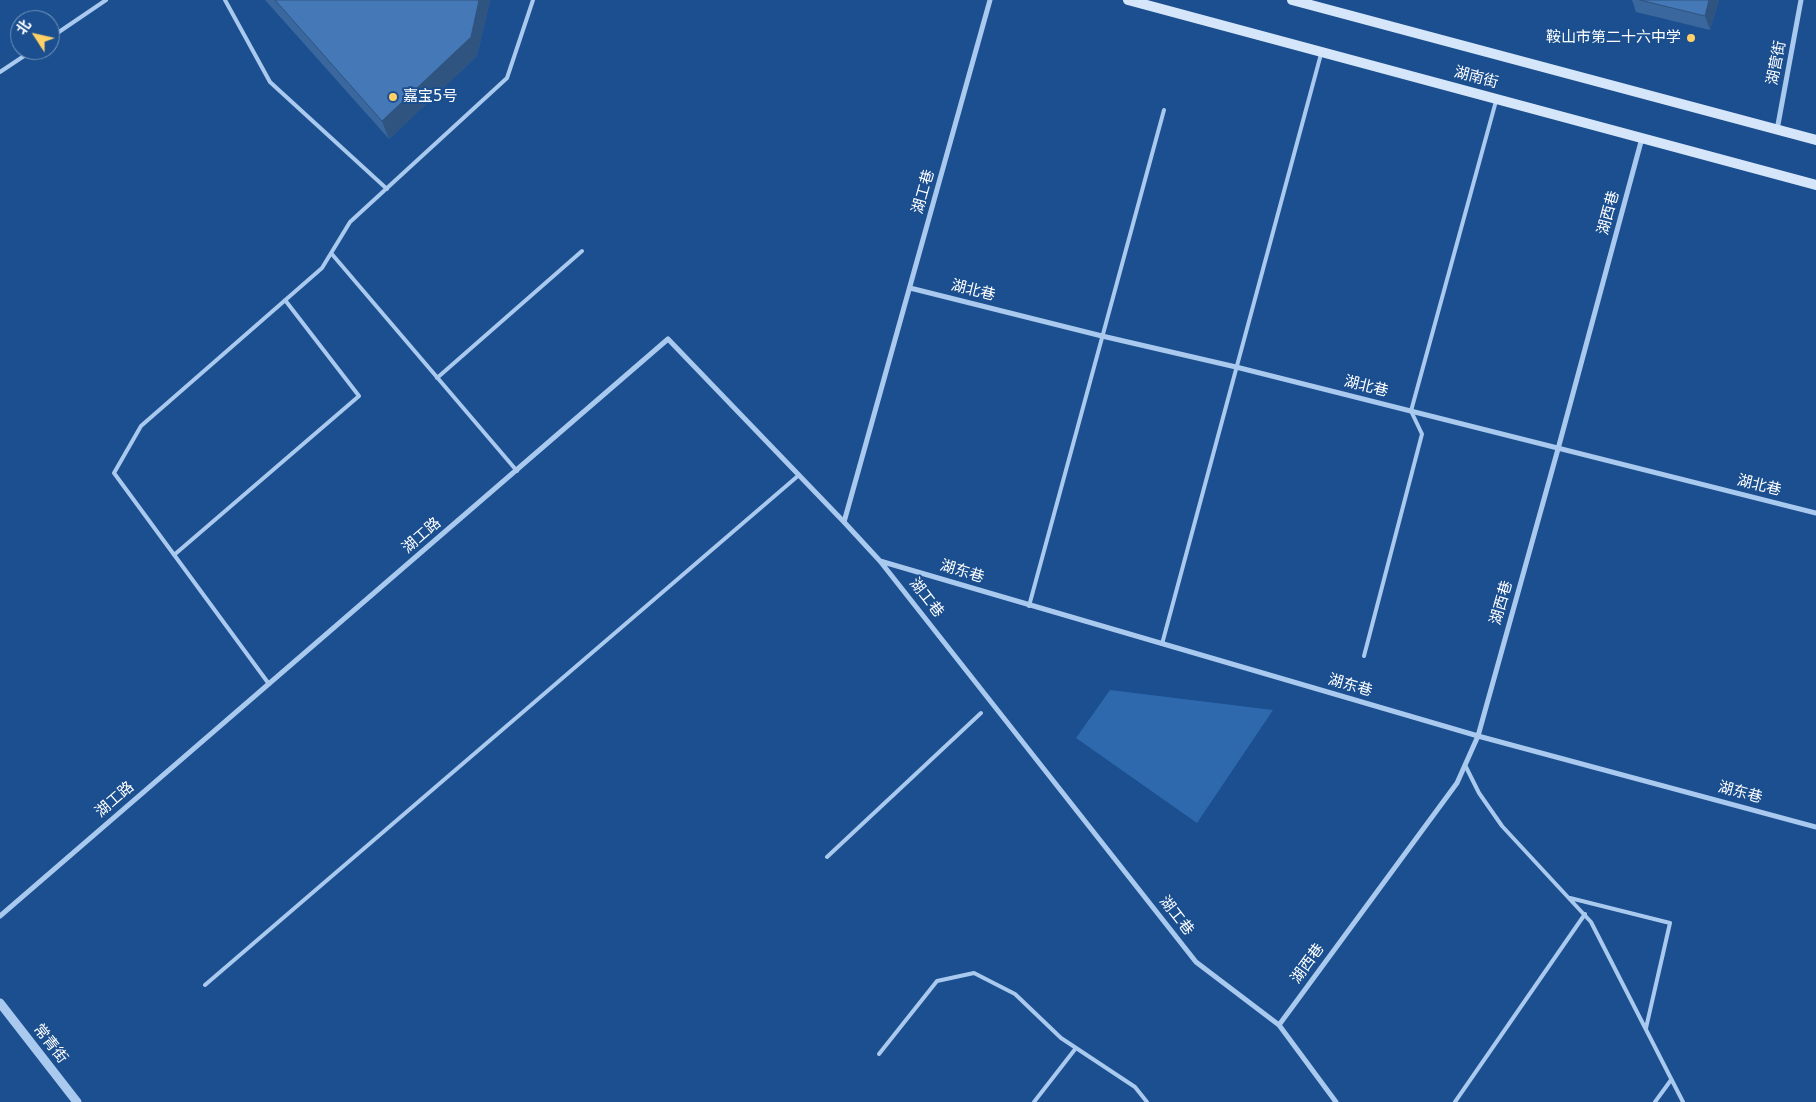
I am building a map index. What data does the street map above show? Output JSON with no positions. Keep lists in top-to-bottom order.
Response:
{
  "streets": {
    "main road": ["湖南街"],
    "street": [
      "湖营街",
      "湖工巷",
      "湖西巷",
      "湖北巷",
      "湖工路",
      "湖东巷",
      "常青街"
    ]
  },
  "crossings": [
    ["湖营街", "湖南街"],
    ["湖南街", "湖西巷"],
    ["湖工巷", "湖西巷"],
    ["湖工巷", "湖北巷"],
    ["湖工巷", "湖工路"],
    ["湖工巷", "湖东巷"],
    ["湖西巷", "湖北巷"],
    ["湖西巷", "湖东巷"]
  ],
  "places": ["鞍山市第二十六中学", "嘉宝5号"],
  "north": "top left"
}
